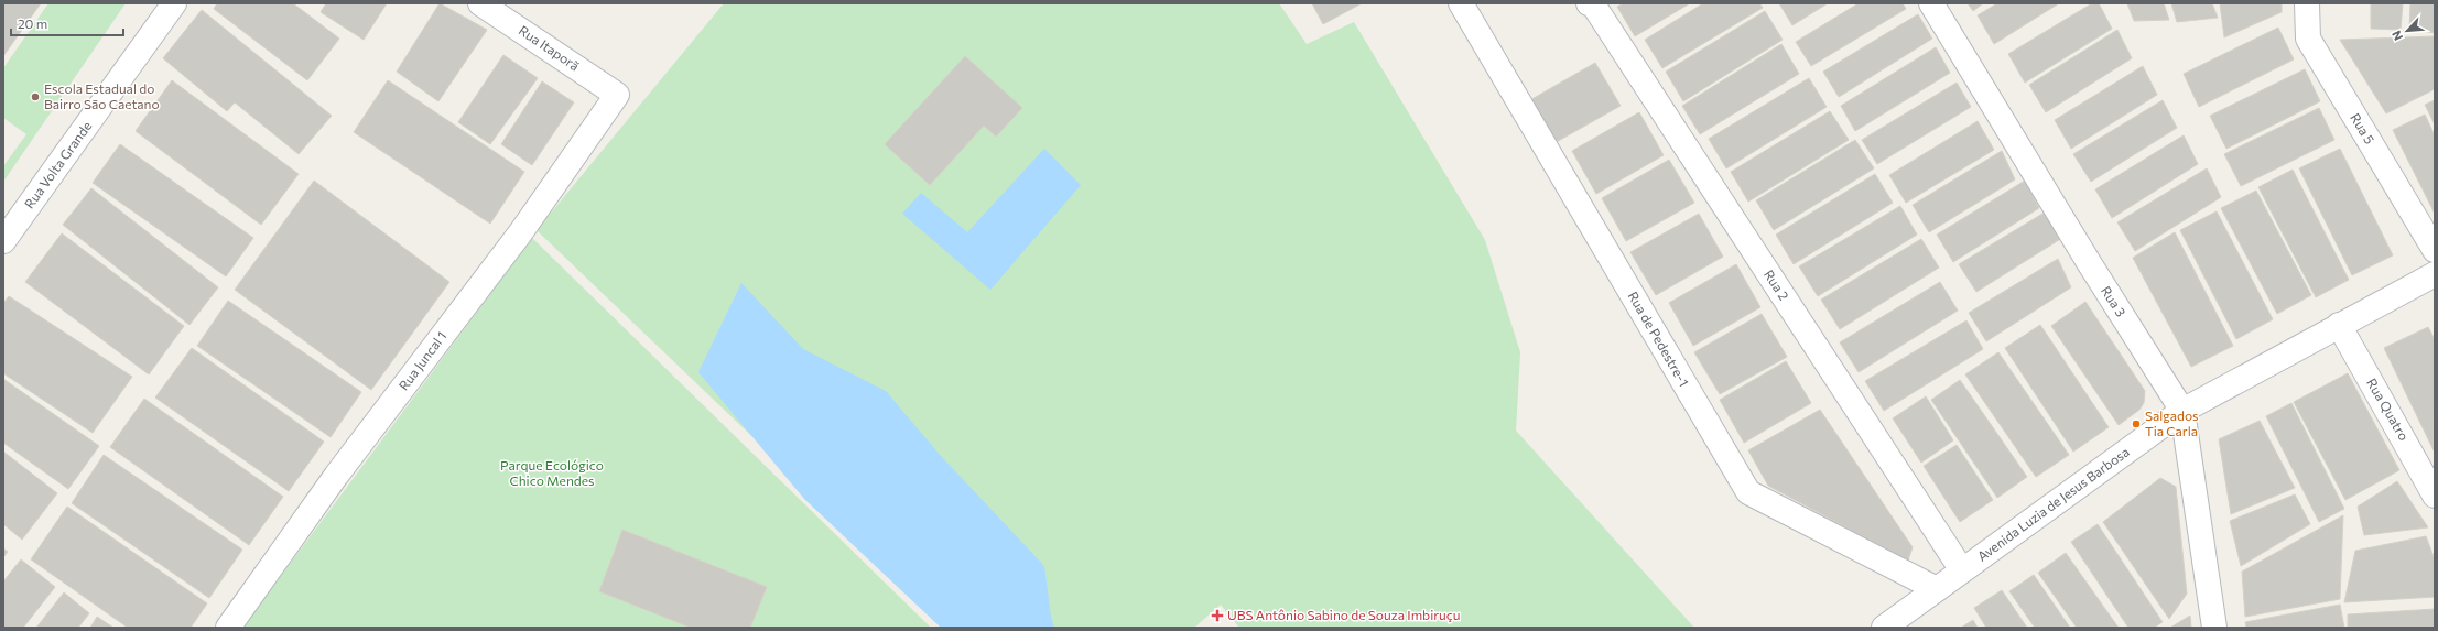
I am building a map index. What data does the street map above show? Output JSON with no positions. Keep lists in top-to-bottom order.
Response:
{
  "streets": {
    "street": [
      "Rua Itaporã",
      "Rua 5",
      "Rua Volta Grande",
      "Rua 2",
      "Rua 3",
      "Rua de Pedestre-1",
      "Rua Juncal 1",
      "Rua Quatro",
      "Avenida Luzia de Jesus Barbosa"
    ]
  },
  "crossings": [
    ["Rua Itaporã", "Rua Juncal 1"],
    ["Rua 2", "Avenida Luzia de Jesus Barbosa"],
    ["Rua 3", "Avenida Luzia de Jesus Barbosa"],
    ["Rua de Pedestre-1", "Avenida Luzia de Jesus Barbosa"],
    ["Rua Quatro", "Avenida Luzia de Jesus Barbosa"]
  ],
  "parks": ["Parque Ecológico Chico Mendes"],
  "places": {
    "other": ["Escola Estadual do Bairro São Caetano", "Salgados Tia Carla"],
    "health": ["UBS Antônio Sabino de Souza Imbiruçu"]
  },
  "scale_bar": "20 m",
  "north": "bottom left"
}
